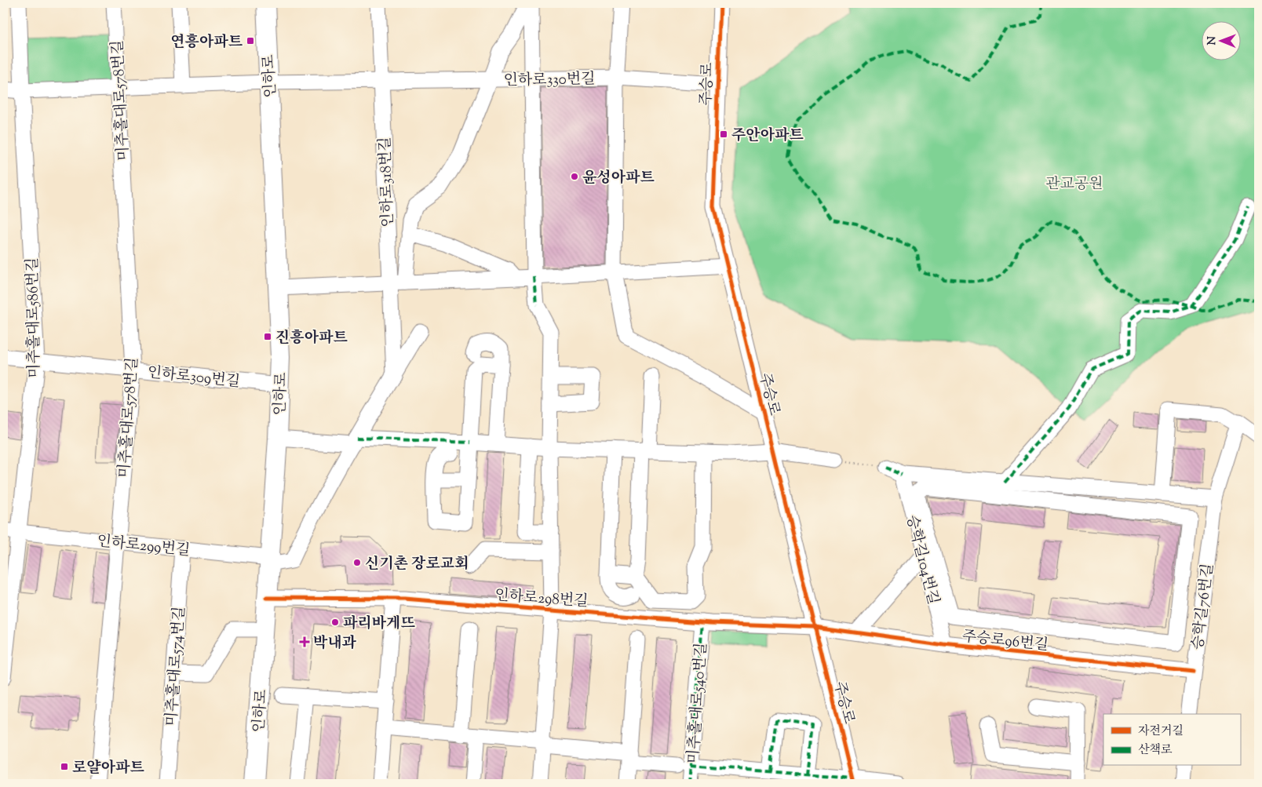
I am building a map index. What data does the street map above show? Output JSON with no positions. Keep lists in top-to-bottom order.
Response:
{
  "streets": {
    "main road": ["인하로"],
    "street": [
      "인하로330번길",
      "주승로",
      "미추홀대로578번길",
      "인하로318번길",
      "미추홀대로586번길",
      "인하로309번길",
      "인하로299번길",
      "승학길104번길",
      "인하로298번길",
      "승학길76번길",
      "주승로96번길",
      "미추홀대로574번길",
      "미추홀대로540번길"
    ]
  },
  "crossings": [
    ["인하로", "인하로330번길"],
    ["인하로", "인하로309번길"],
    ["인하로", "인하로299번길"],
    ["인하로", "인하로298번길"],
    ["인하로330번길", "주승로"],
    ["인하로330번길", "미추홀대로578번길"],
    ["인하로330번길", "인하로318번길"],
    ["인하로330번길", "미추홀대로586번길"],
    ["주승로", "인하로298번길"],
    ["주승로", "주승로96번길"],
    ["미추홀대로578번길", "인하로309번길"],
    ["미추홀대로578번길", "인하로299번길"],
    ["미추홀대로586번길", "인하로309번길"],
    ["미추홀대로586번길", "인하로299번길"],
    ["인하로299번길", "미추홀대로574번길"],
    ["승학길104번길", "주승로96번길"],
    ["인하로298번길", "주승로96번길"],
    ["인하로298번길", "미추홀대로540번길"],
    ["승학길76번길", "주승로96번길"]
  ],
  "parks": ["관교공원"],
  "places": {
    "transit": [
      "연흥아파트",
      "주안아파트",
      "진흥아파트",
      "로얄아파트"
    ],
    "other": ["윤성아파트", "신기촌 장로교회", "파리바게뜨"],
    "health": ["박내과"]
  },
  "legend": ["자전거길", "산책로"],
  "north": "left"
}
